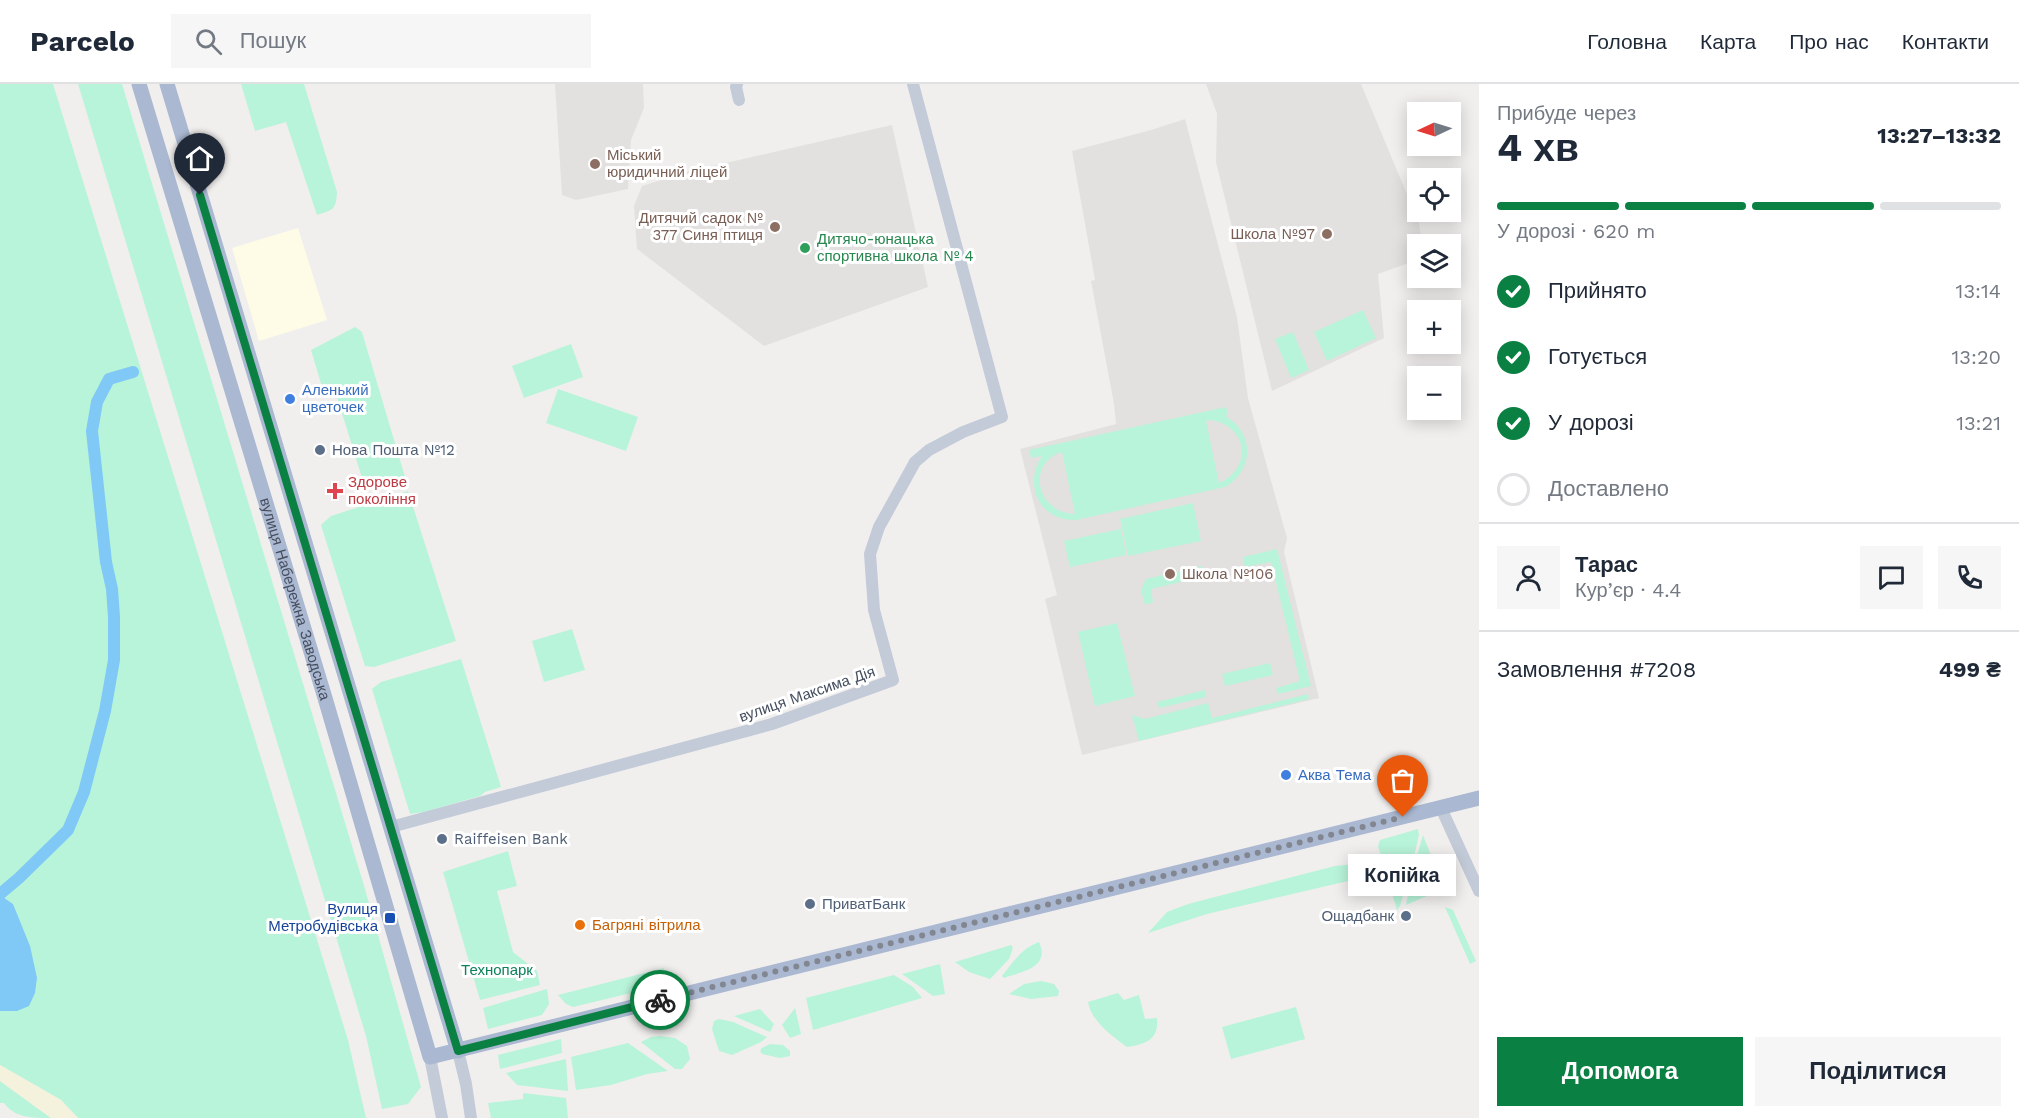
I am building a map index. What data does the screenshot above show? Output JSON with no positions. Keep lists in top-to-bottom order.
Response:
{
  "streets": {
    "main road": ["вулиця Набережна Заводська"],
    "street": ["вулиця Максима Дія"]
  },
  "crossings": [
    ["вулиця Набережна Заводська", "вулиця Максима Дія"]
  ],
  "parks": ["Технопарк"],
  "places": {
    "other": [
      "Міський юридичний ліцей",
      "Дитячий садок № 377 Синя птиця",
      "Школа №97",
      "Дитячо-юнацька спортивна школа № 4",
      "Аленький цветочек",
      "Нова Пошта №12",
      "Школа №106",
      "Аква Тема",
      "Копійка",
      "Raiffeisen Bank",
      "ПриватБанк",
      "Ощадбанк",
      "Багряні вітрила"
    ],
    "health": ["Здорове покоління"],
    "transit": ["Вулиця Метробудівська"]
  },
  "north": "left",
  "page": {
    "header": "Parcelo",
    "search": "Пошук",
    "nav": [
      "Головна",
      "Карта",
      "Про нас",
      "Контакти"
    ],
    "heading": ["4 хв", "Прибуде через", "13:27–13:32"],
    "panel": [
      "Тарас",
      "Кур’єр · 4.4",
      "Замовлення #7208",
      "499 ₴"
    ],
    "map_buttons": ["+", "−"],
    "bar": "У дорозі · 620 m",
    "list": [
      ["Прийнято", "13:14"],
      ["Готується", "13:20"],
      ["У дорозі", "13:21"],
      "Доставлено"
    ],
    "bubble": "Копійка",
    "buttons": ["Допомога", "Поділитися"]
  }
}
